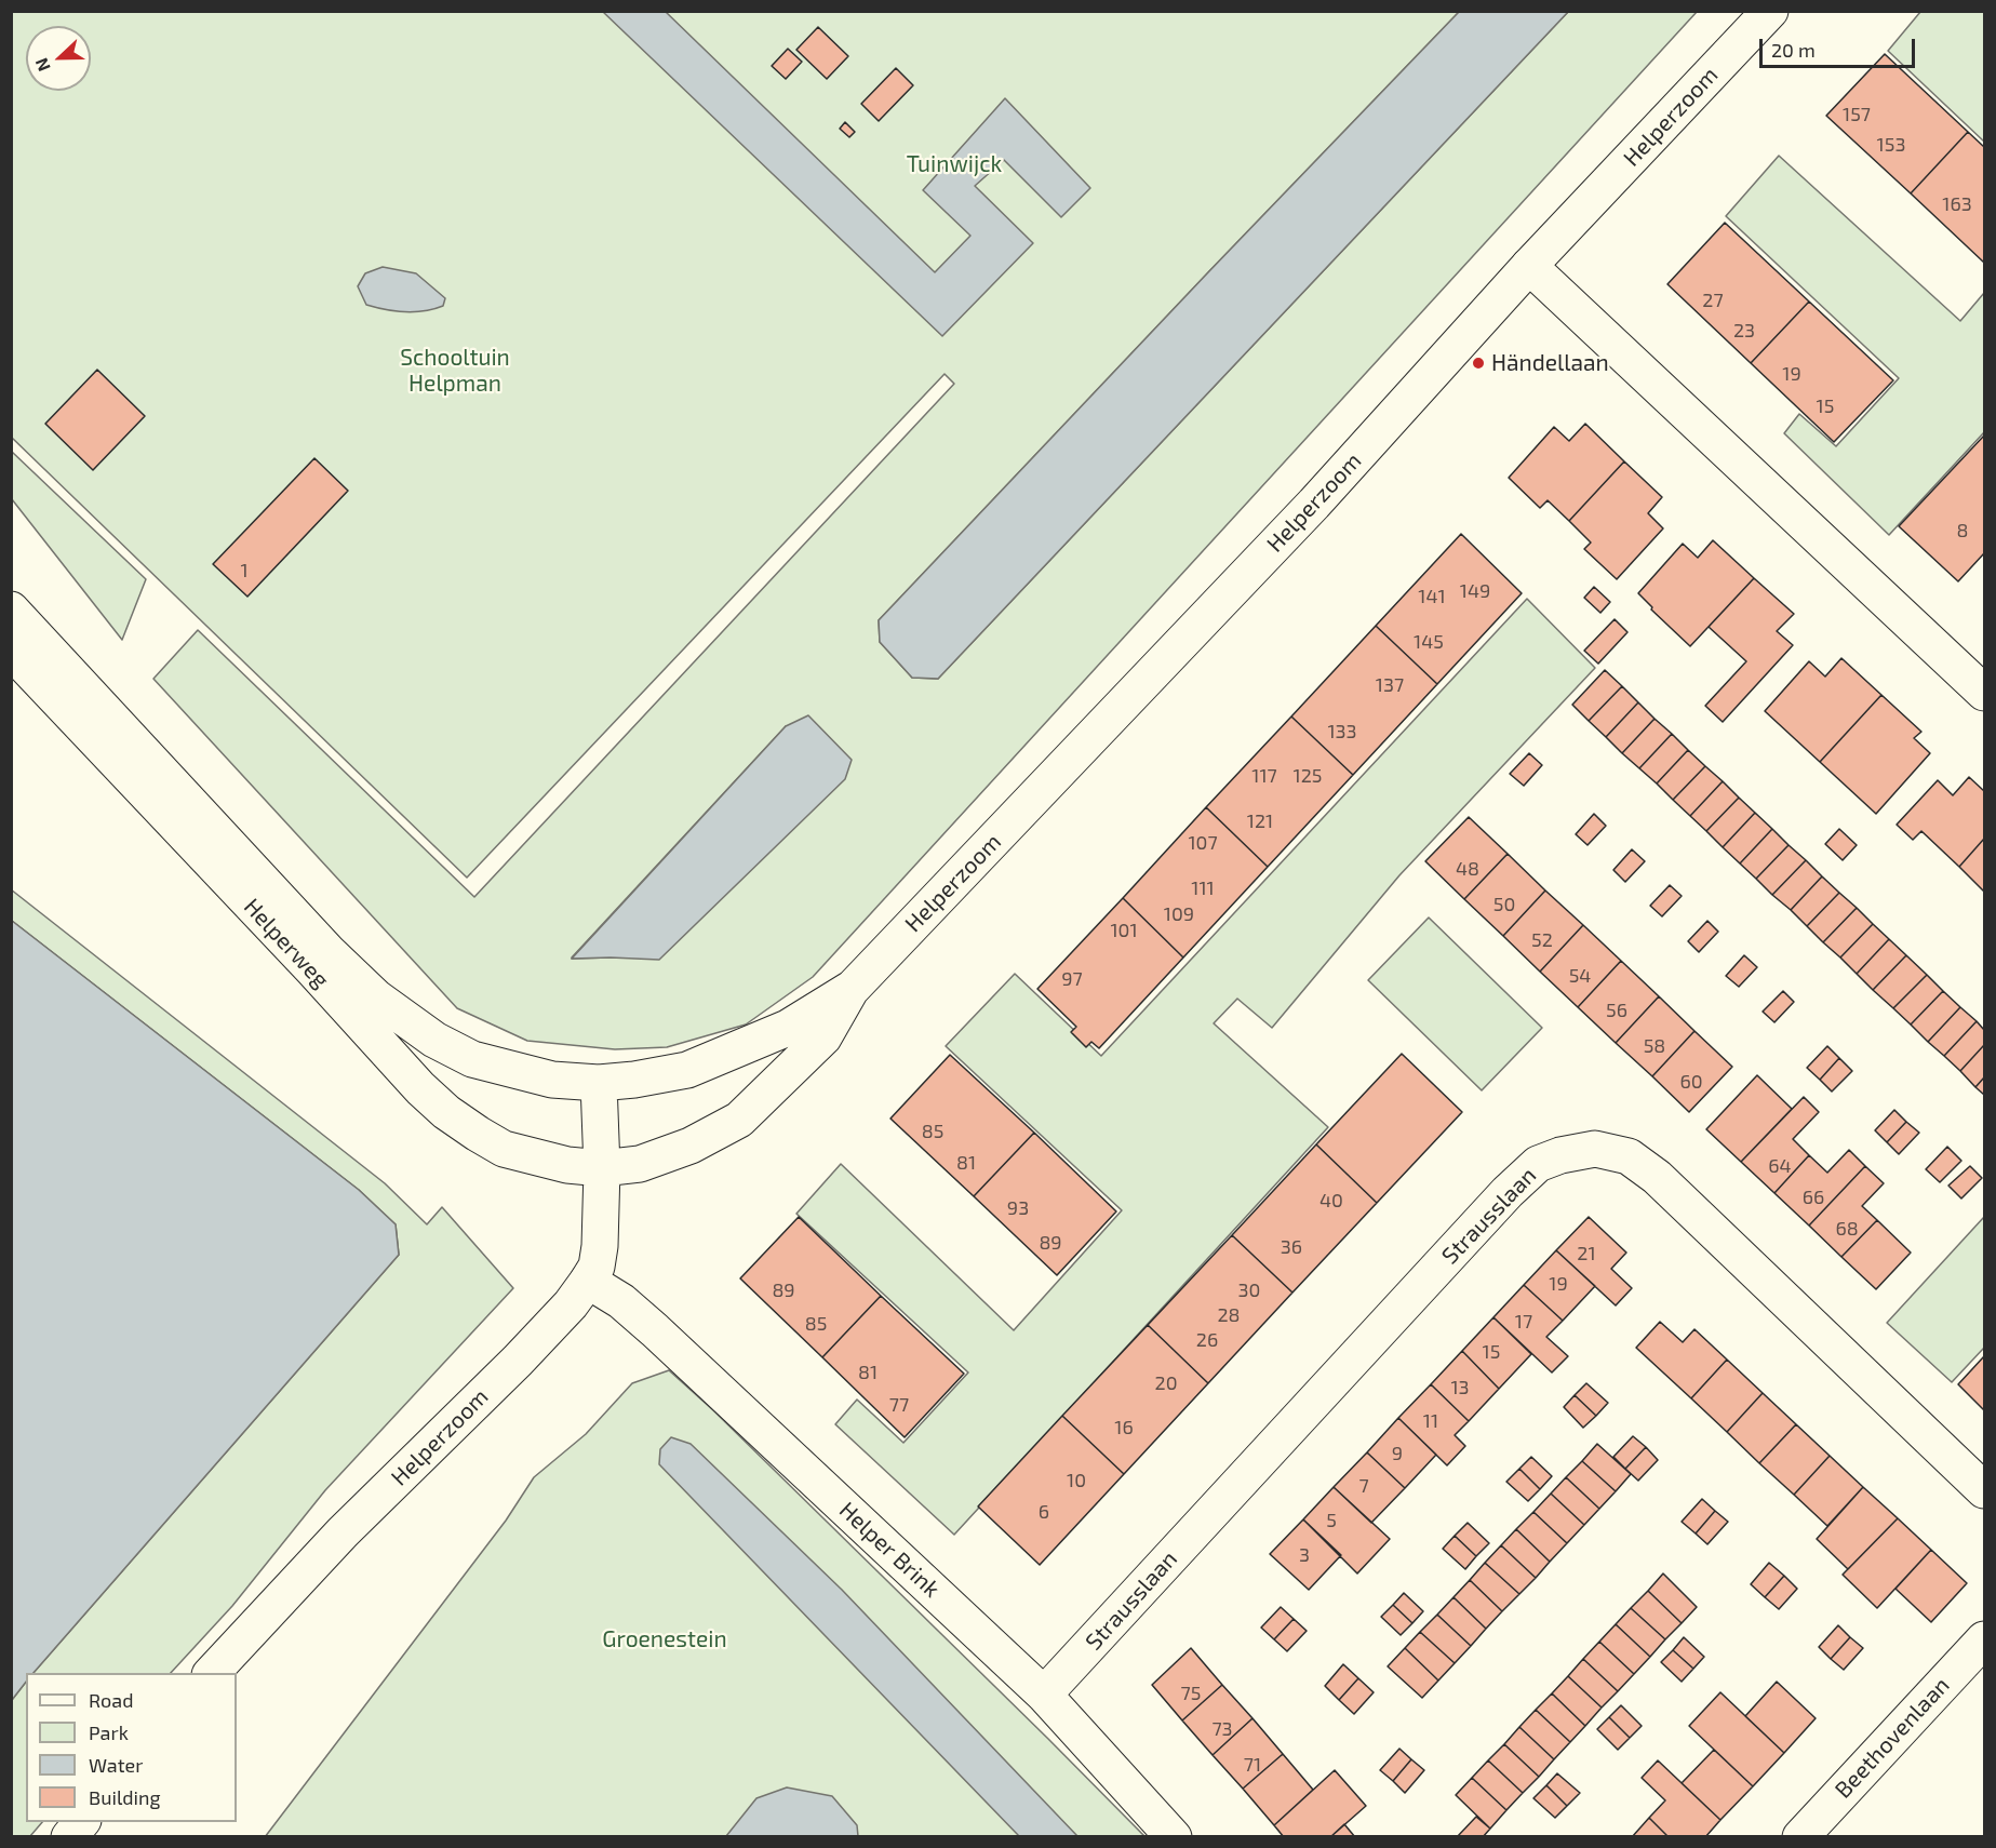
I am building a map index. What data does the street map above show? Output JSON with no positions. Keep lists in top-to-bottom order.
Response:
{
  "streets": {
    "street": [
      "Helperzoom",
      "Helperweg",
      "Strausslaan",
      "Helper Brink",
      "Beethovenlaan"
    ]
  },
  "crossings": [
    ["Helperzoom", "Helperweg"],
    ["Helperzoom", "Helper Brink"],
    ["Strausslaan", "Helper Brink"]
  ],
  "parks": ["Tuinwijck", "Schooltuin Helpman", "Groenestein"],
  "places": ["Händellaan"],
  "house_numbers": [
    "157",
    "153",
    "163",
    "27",
    "23",
    "19",
    "15",
    "8",
    "1",
    "149",
    "141",
    "145",
    "137",
    "133",
    "117",
    "125",
    "121",
    "107",
    "48",
    "111",
    "50",
    "109",
    "101",
    "52",
    "54",
    "97",
    "56",
    "58",
    "60",
    "85",
    "81",
    "64",
    "66",
    "40",
    "93",
    "68",
    "89",
    "36",
    "21",
    "19",
    "89",
    "30",
    "28",
    "17",
    "85",
    "26",
    "15",
    "81",
    "20",
    "13",
    "77",
    "11",
    "16",
    "9",
    "10",
    "7",
    "6",
    "5",
    "3",
    "75",
    "73",
    "71"
  ],
  "legend": [
    "Road",
    "Park",
    "Water",
    "Building"
  ],
  "scale_bar": "20 m",
  "north": "left"
}
